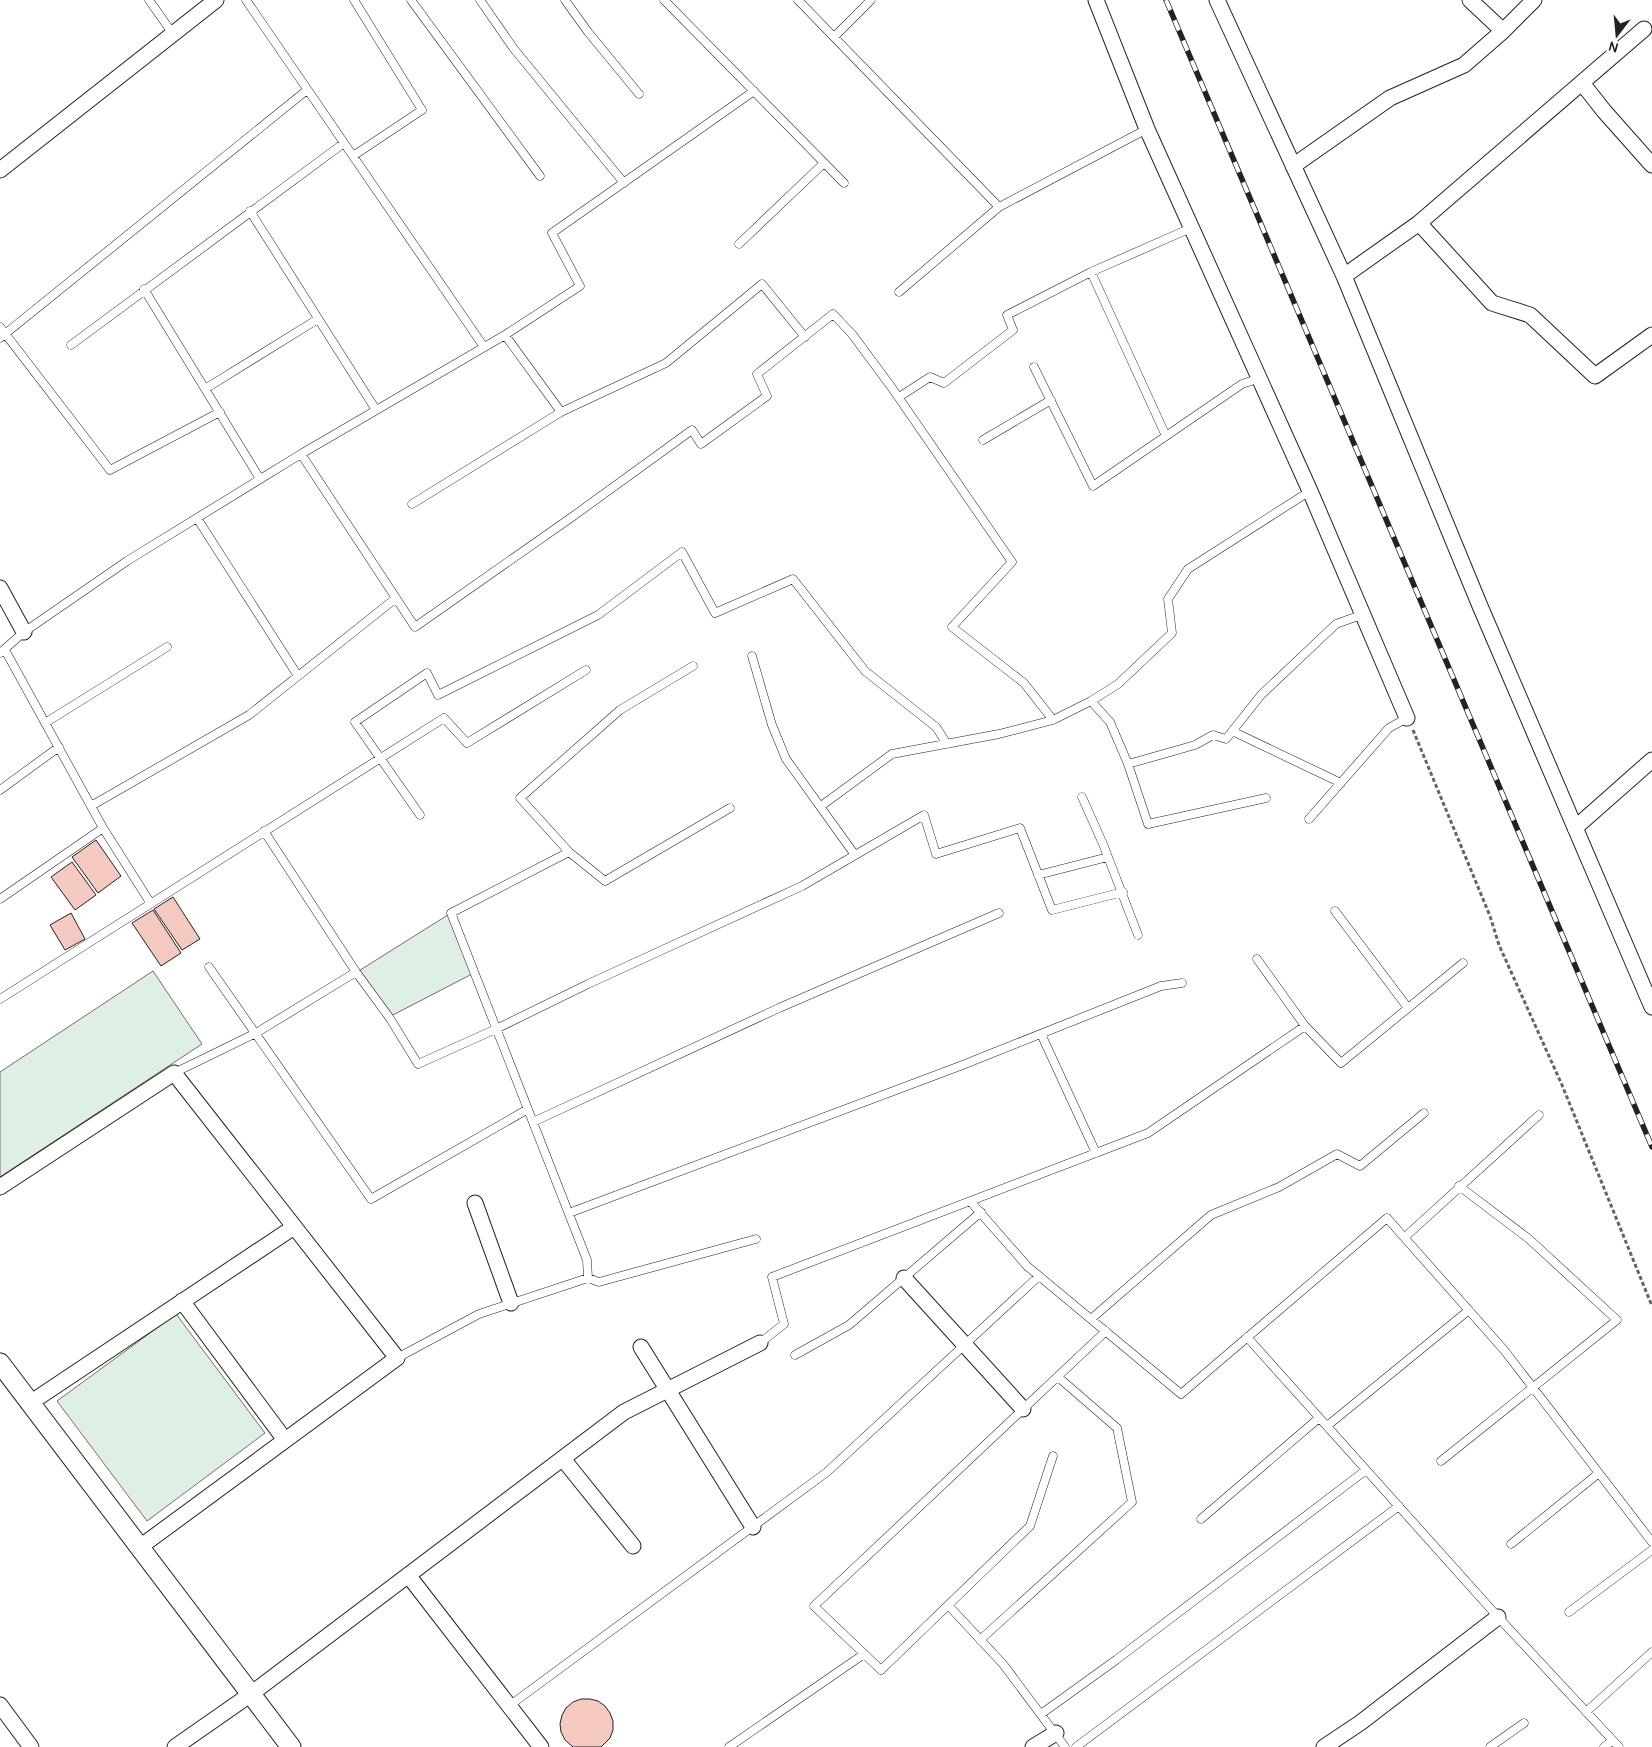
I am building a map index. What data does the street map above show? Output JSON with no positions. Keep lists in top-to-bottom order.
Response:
{
  "north": "bottom"
}
